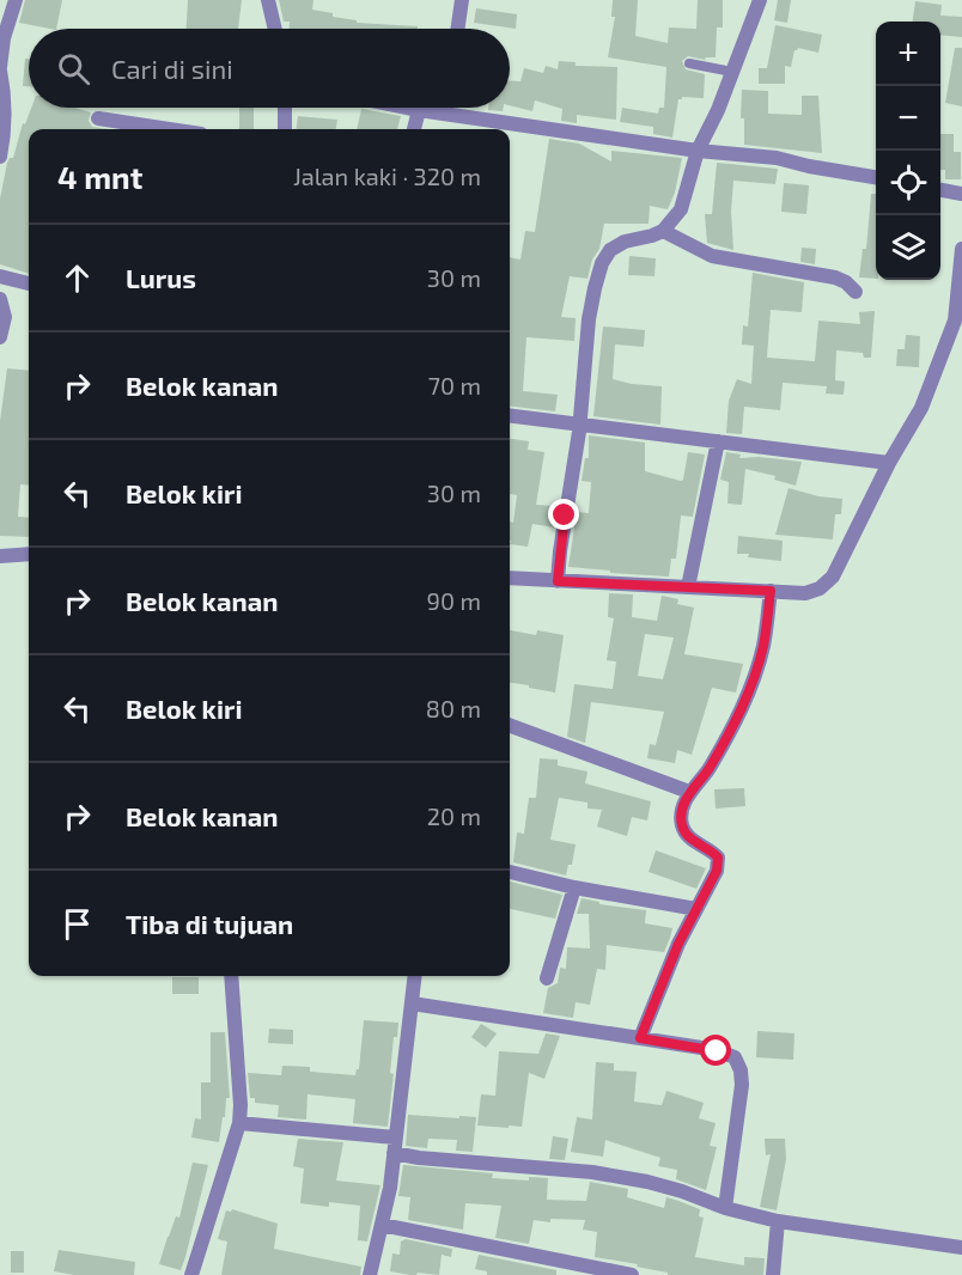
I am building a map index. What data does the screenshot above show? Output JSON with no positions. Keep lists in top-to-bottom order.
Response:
{
  "page": {
    "map_buttons": ["+", "−"],
    "search": "Cari di sini",
    "heading": ["4 mnt", "Jalan kaki · 320 m"],
    "list": [
      ["Lurus", "30 m"],
      ["Belok kanan", "70 m"],
      ["Belok kiri", "30 m"],
      ["Belok kanan", "90 m"],
      ["Belok kiri", "80 m"],
      ["Belok kanan", "20 m"],
      "Tiba di tujuan"
    ]
  }
}
